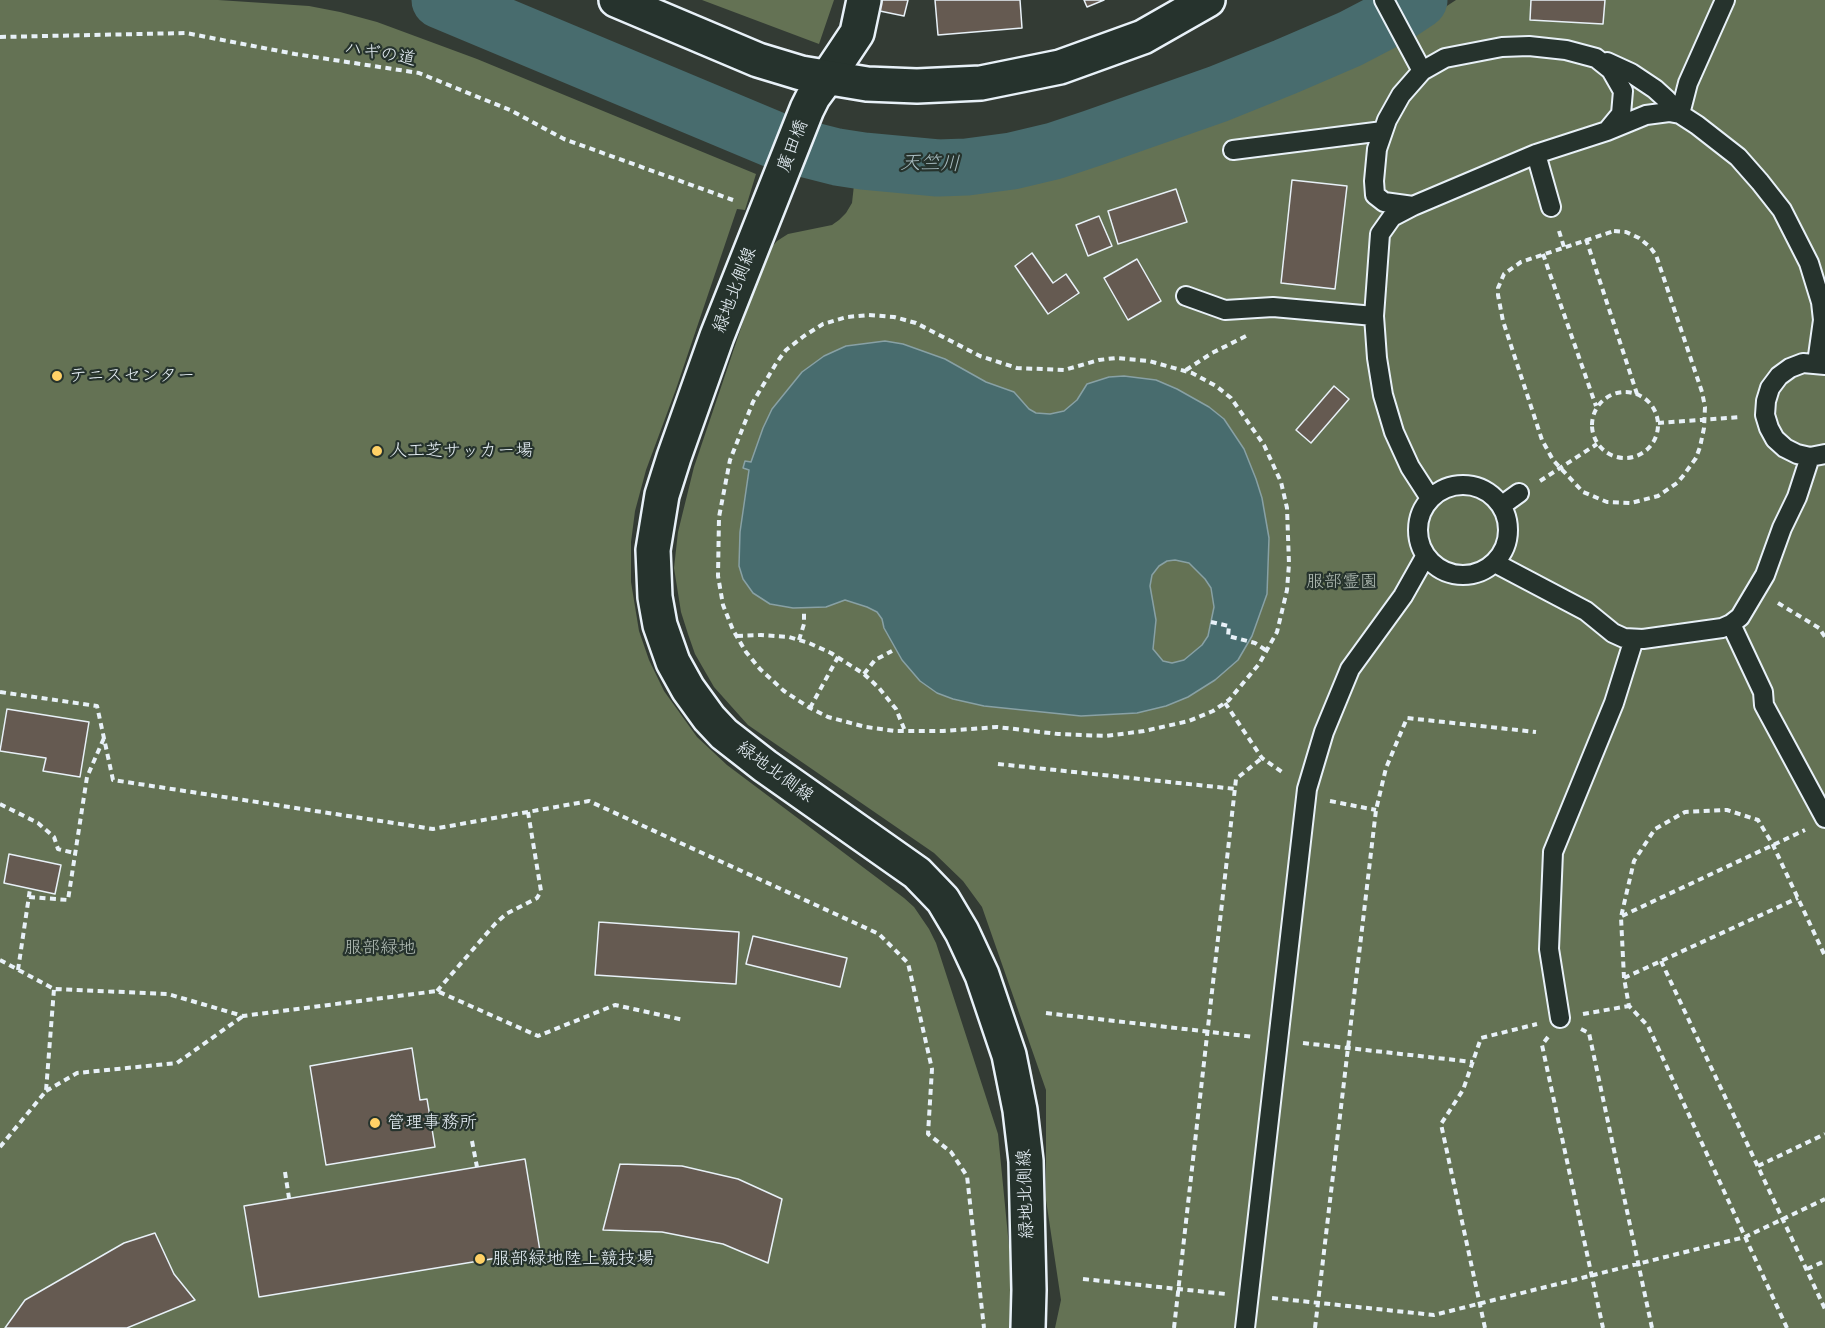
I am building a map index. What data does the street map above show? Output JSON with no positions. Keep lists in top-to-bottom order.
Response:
{
  "streets": {
    "street": ["廣田橋", "緑地北側線"],
    "path": ["ハギの道"]
  },
  "crossings": [
    ["廣田橋", "緑地北側線"]
  ],
  "water": ["天竺川"],
  "parks": ["服部霊園", "服部緑地"],
  "places": [
    "テニスセンター",
    "人工芝サッカー場",
    "管理事務所",
    "服部緑地陸上競技場"
  ]
}
